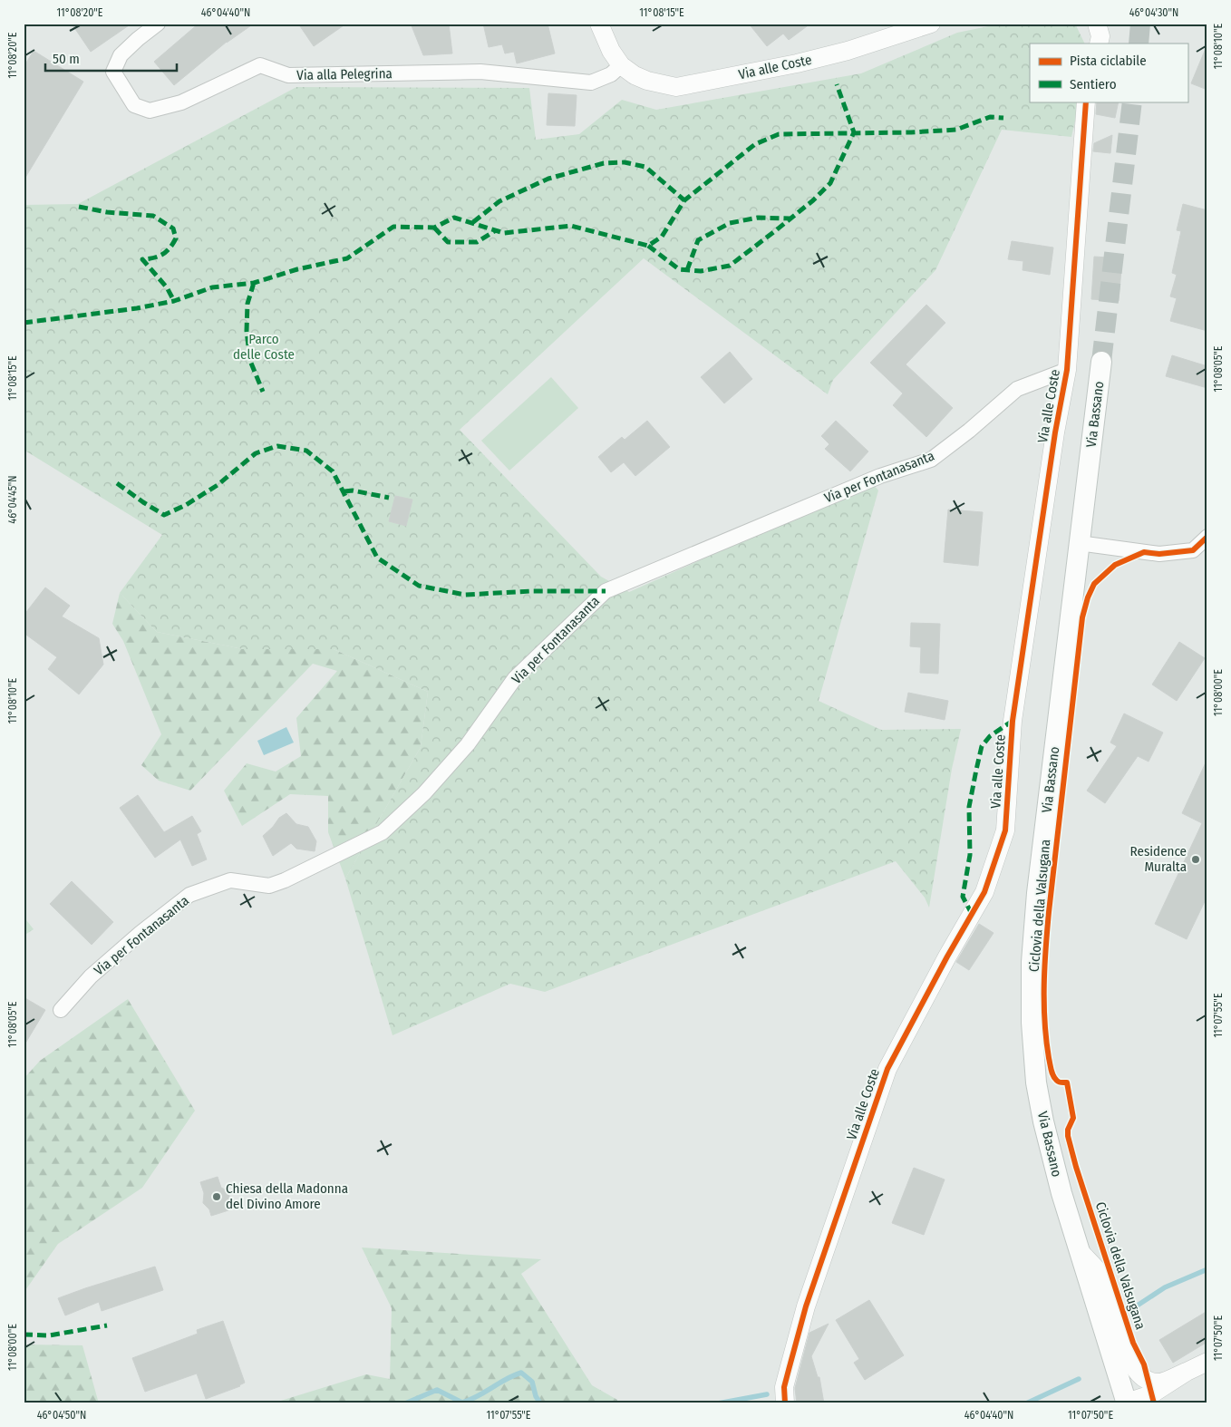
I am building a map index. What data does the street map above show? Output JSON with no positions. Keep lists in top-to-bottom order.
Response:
{
  "streets": {
    "main road": ["Via Bassano"],
    "street": ["Via alle Coste", "Via alla Pelegrina", "Via per Fontanasanta"],
    "cycle path": ["Ciclovia della Valsugana"]
  },
  "crossings": [
    ["Via alle Coste", "Via alla Pelegrina"],
    ["Via alle Coste", "Via per Fontanasanta"]
  ],
  "parks": ["Parco delle Coste"],
  "places": ["Residence Muralta", "Chiesa della Madonna del Divino Amore"],
  "legend": ["Pista ciclabile", "Sentiero"],
  "scale_bar": "50 m",
  "coordinates": [
    "11°08'20\"E",
    "46°04'40\"N",
    "11°08'15\"E",
    "46°04'30\"N",
    "11°08'10\"E",
    "11°08'05\"E",
    "46°04'45\"N",
    "11°08'00\"E",
    "11°07'55\"E",
    "11°07'50\"E",
    "46°04'50\"N"
  ]
}
